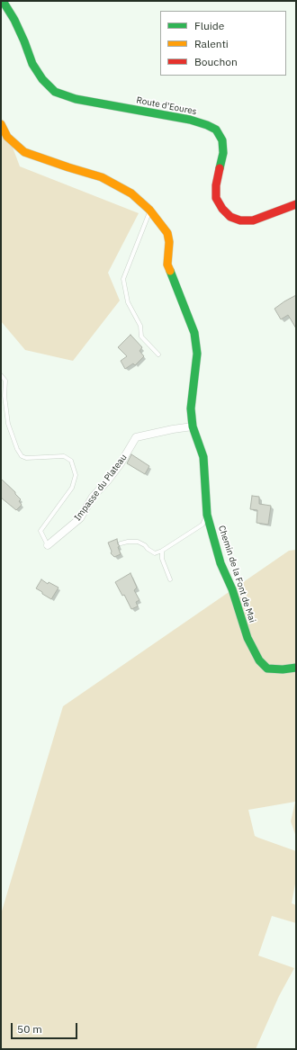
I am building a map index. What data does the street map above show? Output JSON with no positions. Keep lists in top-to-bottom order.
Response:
{
  "streets": {
    "street": ["Route d'Eoures", "Impasse du Plateau", "Chemin de la Font de Mai"]
  },
  "crossings": [
    ["Impasse du Plateau", "Chemin de la Font de Mai"]
  ],
  "legend": ["Fluide", "Ralenti", "Bouchon"],
  "scale_bar": "50 m"
}
